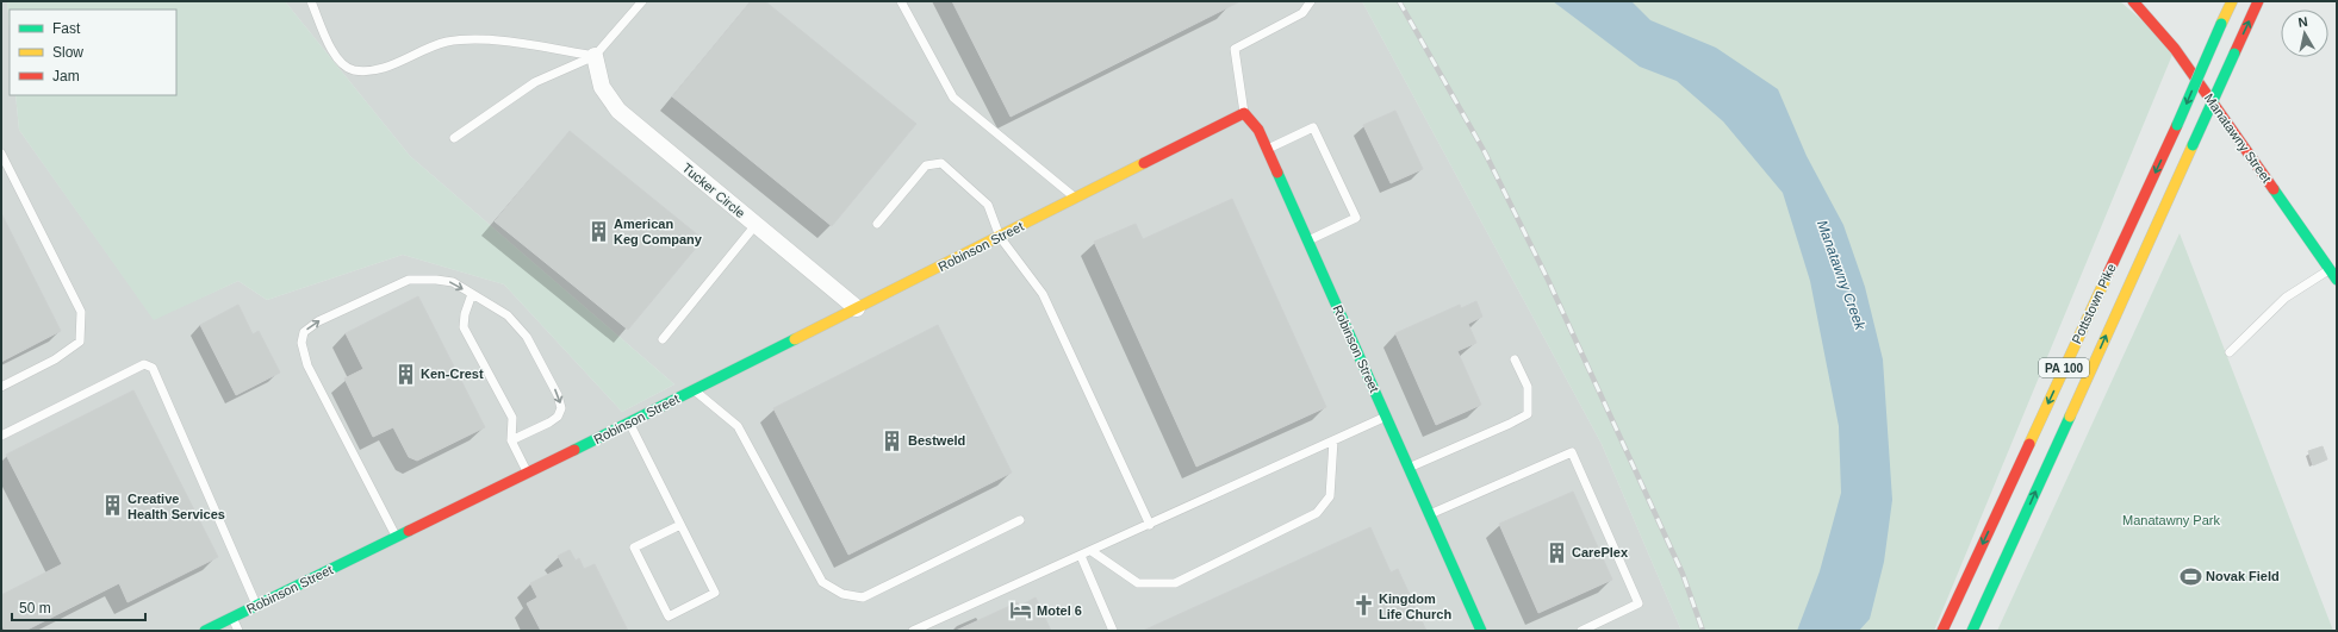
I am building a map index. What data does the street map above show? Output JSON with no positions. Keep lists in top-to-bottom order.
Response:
{
  "streets": {
    "main road": [
      "Manatawny Street",
      "Robinson Street",
      "Pottstown Pike",
      "PA 100"
    ],
    "street": ["Tucker Circle"]
  },
  "crossings": [
    ["Tucker Circle", "Robinson Street"]
  ],
  "water": ["Manatawny Creek"],
  "parks": ["Manatawny Park"],
  "places": {
    "building": [
      "American Keg Company",
      "Ken-Crest",
      "Bestweld",
      "Creative Health Services",
      "CarePlex"
    ],
    "sports": ["Novak Field"],
    "church": ["Kingdom Life Church"],
    "hotel": ["Motel 6"]
  },
  "legend": ["Fast", "Slow", "Jam"],
  "scale_bar": "50 m",
  "north": "top"
}
